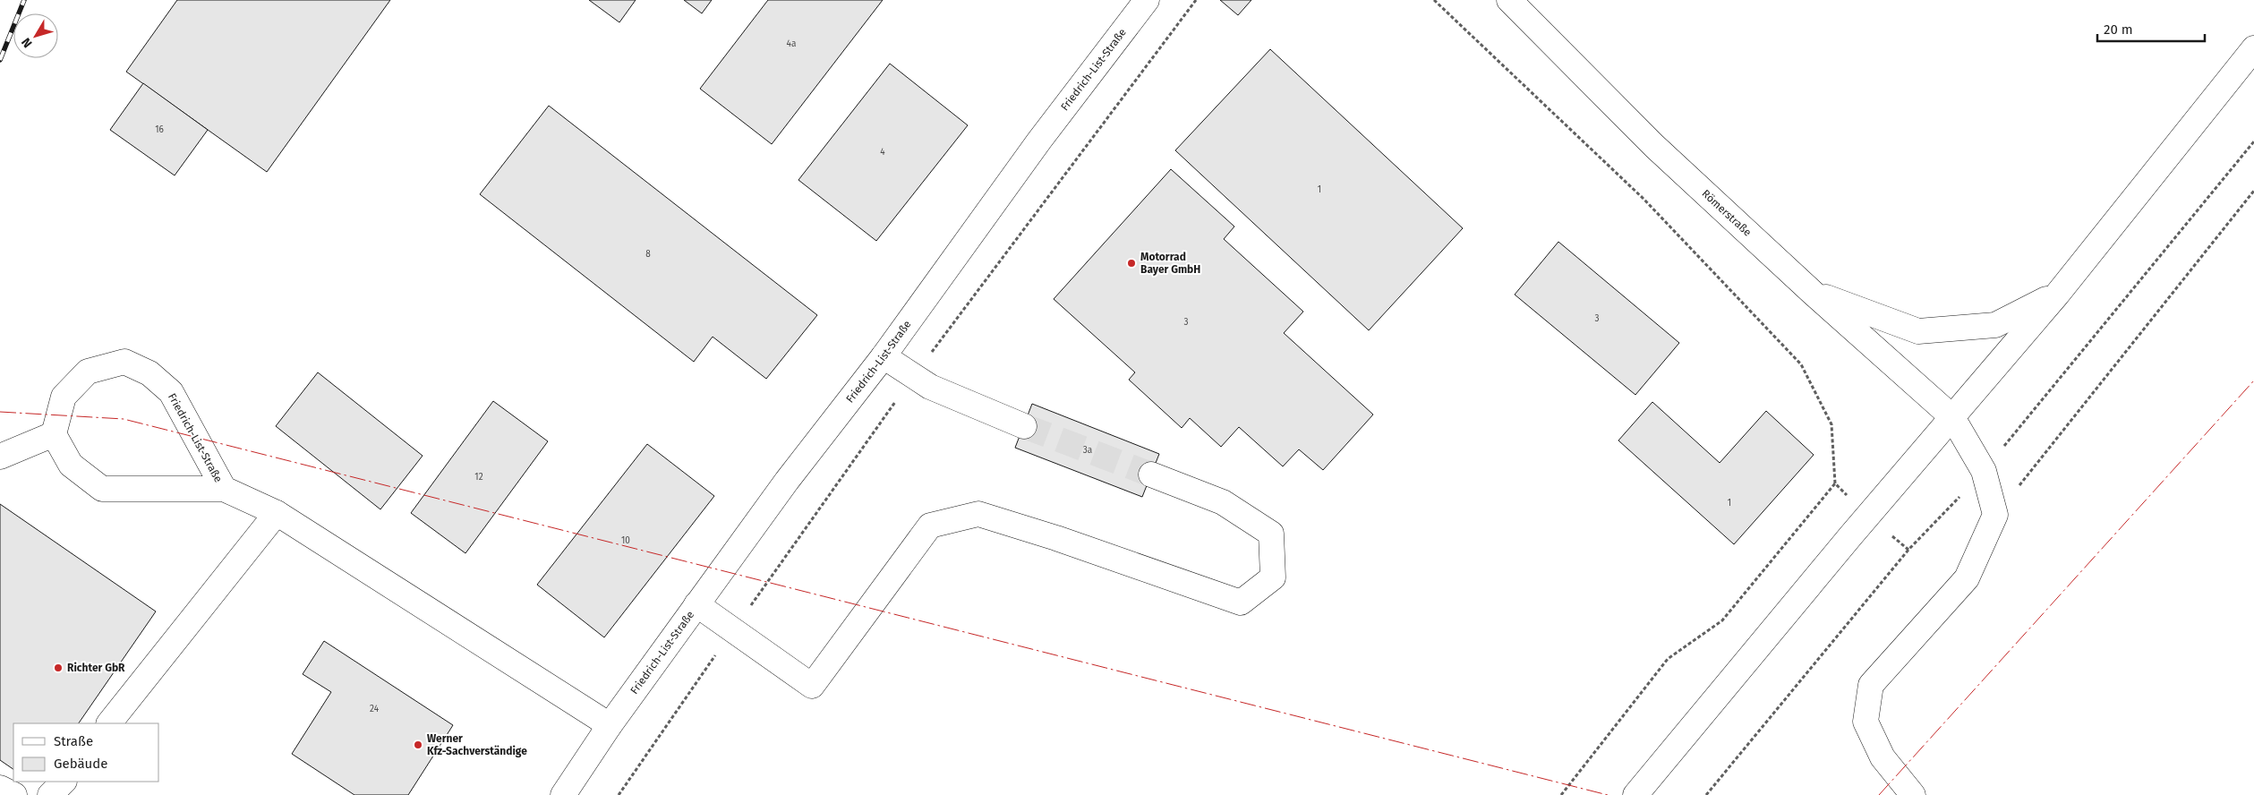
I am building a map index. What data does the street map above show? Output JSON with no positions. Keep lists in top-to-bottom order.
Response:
{
  "streets": {
    "street": ["Friedrich-List-Straße", "Römerstraße"]
  },
  "places": ["Motorrad Bayer GmbH", "Richter GbR", "Werner Kfz-Sachverständige"],
  "house_numbers": [
    "4a",
    "16",
    "4",
    "1",
    "8",
    "3",
    "3",
    "3a",
    "12",
    "1",
    "10",
    "24"
  ],
  "legend": ["Straße", "Gebäude"],
  "scale_bar": "20 m",
  "north": "bottom left"
}
